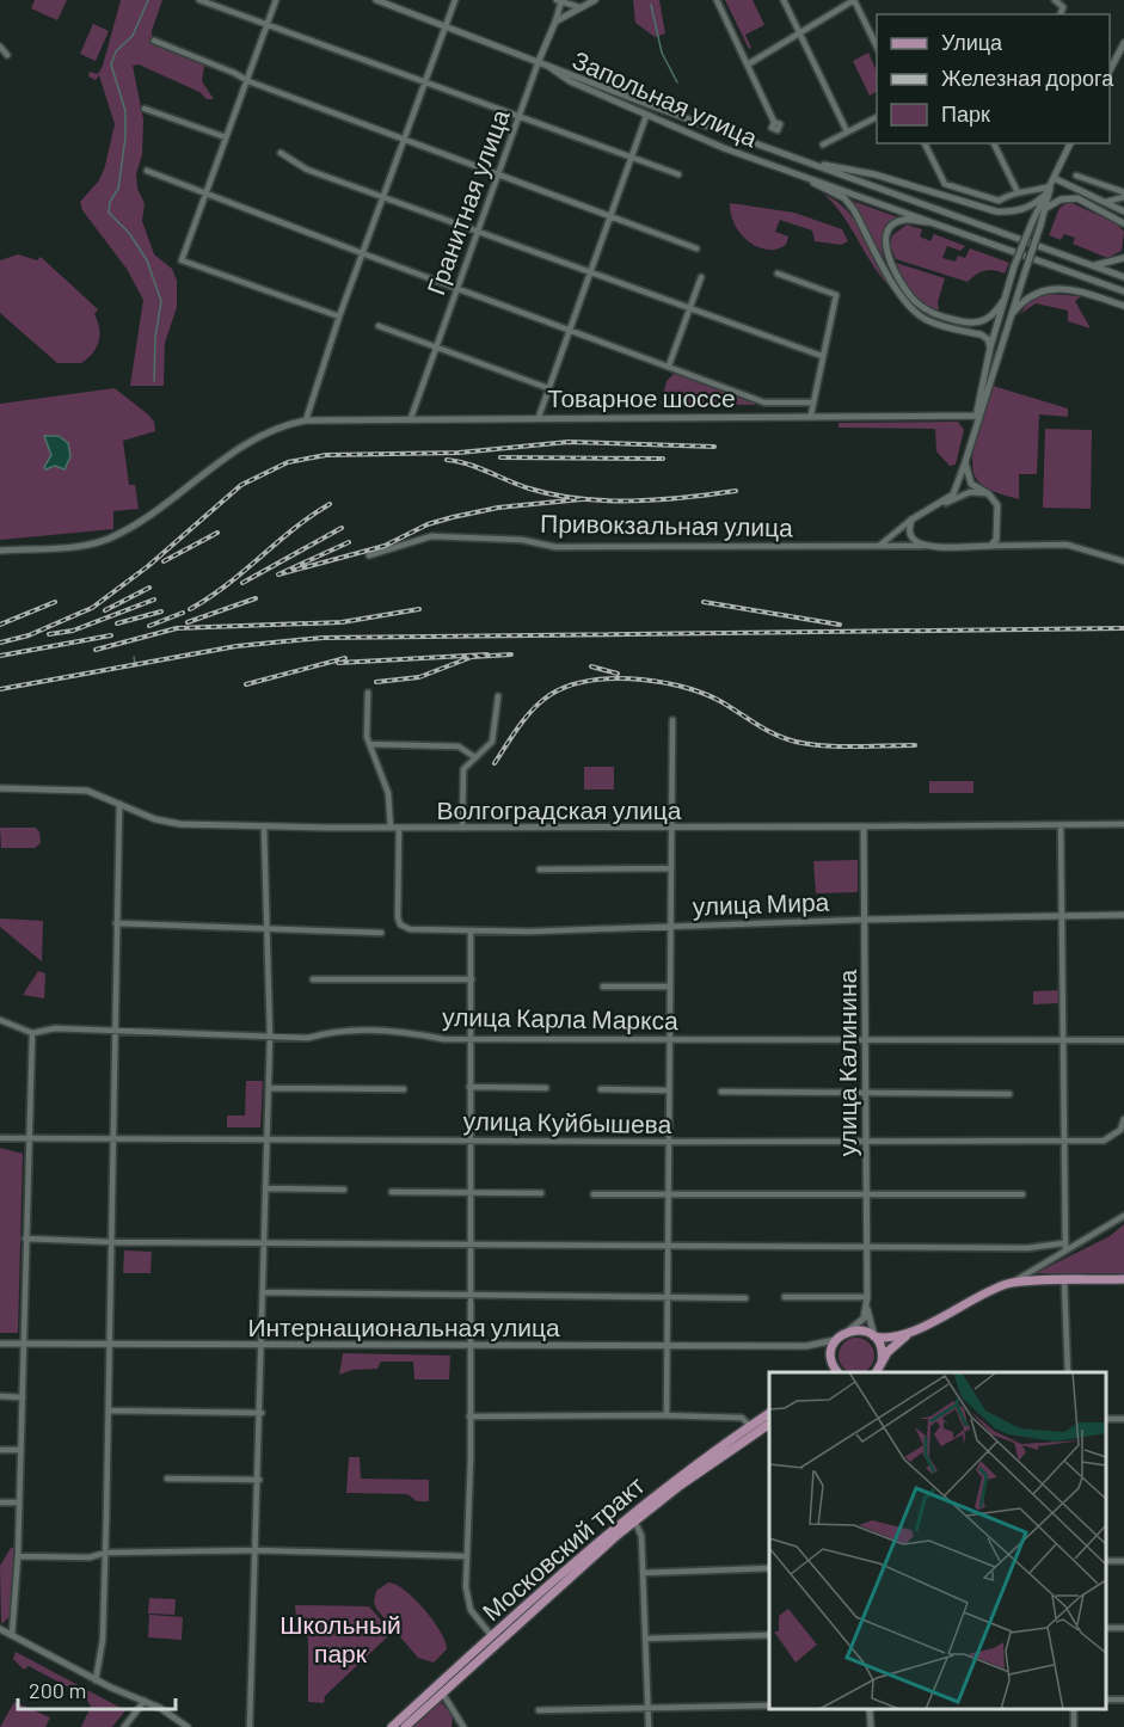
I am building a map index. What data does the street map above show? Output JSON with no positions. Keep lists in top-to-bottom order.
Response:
{
  "streets": {
    "main road": ["Московский тракт"],
    "street": [
      "Запольная улица",
      "Гранитная улица",
      "Товарное шоссе",
      "Привокзальная улица",
      "Волгоградская улица",
      "улица Мира",
      "улица Карла Маркса",
      "улица Калинина",
      "улица Куйбышева",
      "Интернациональная улица"
    ]
  },
  "crossings": [
    ["Запольная улица", "Гранитная улица"],
    ["Гранитная улица", "Товарное шоссе"],
    ["Волгоградская улица", "улица Мира"],
    ["Волгоградская улица", "улица Калинина"],
    ["улица Мира", "улица Калинина"],
    ["улица Карла Маркса", "улица Калинина"],
    ["улица Калинина", "улица Куйбышева"],
    ["улица Калинина", "Интернациональная улица"]
  ],
  "parks": ["Школьный парк"],
  "legend": ["Улица", "Железная дорога", "Парк"],
  "scale_bar": "200 m"
}
